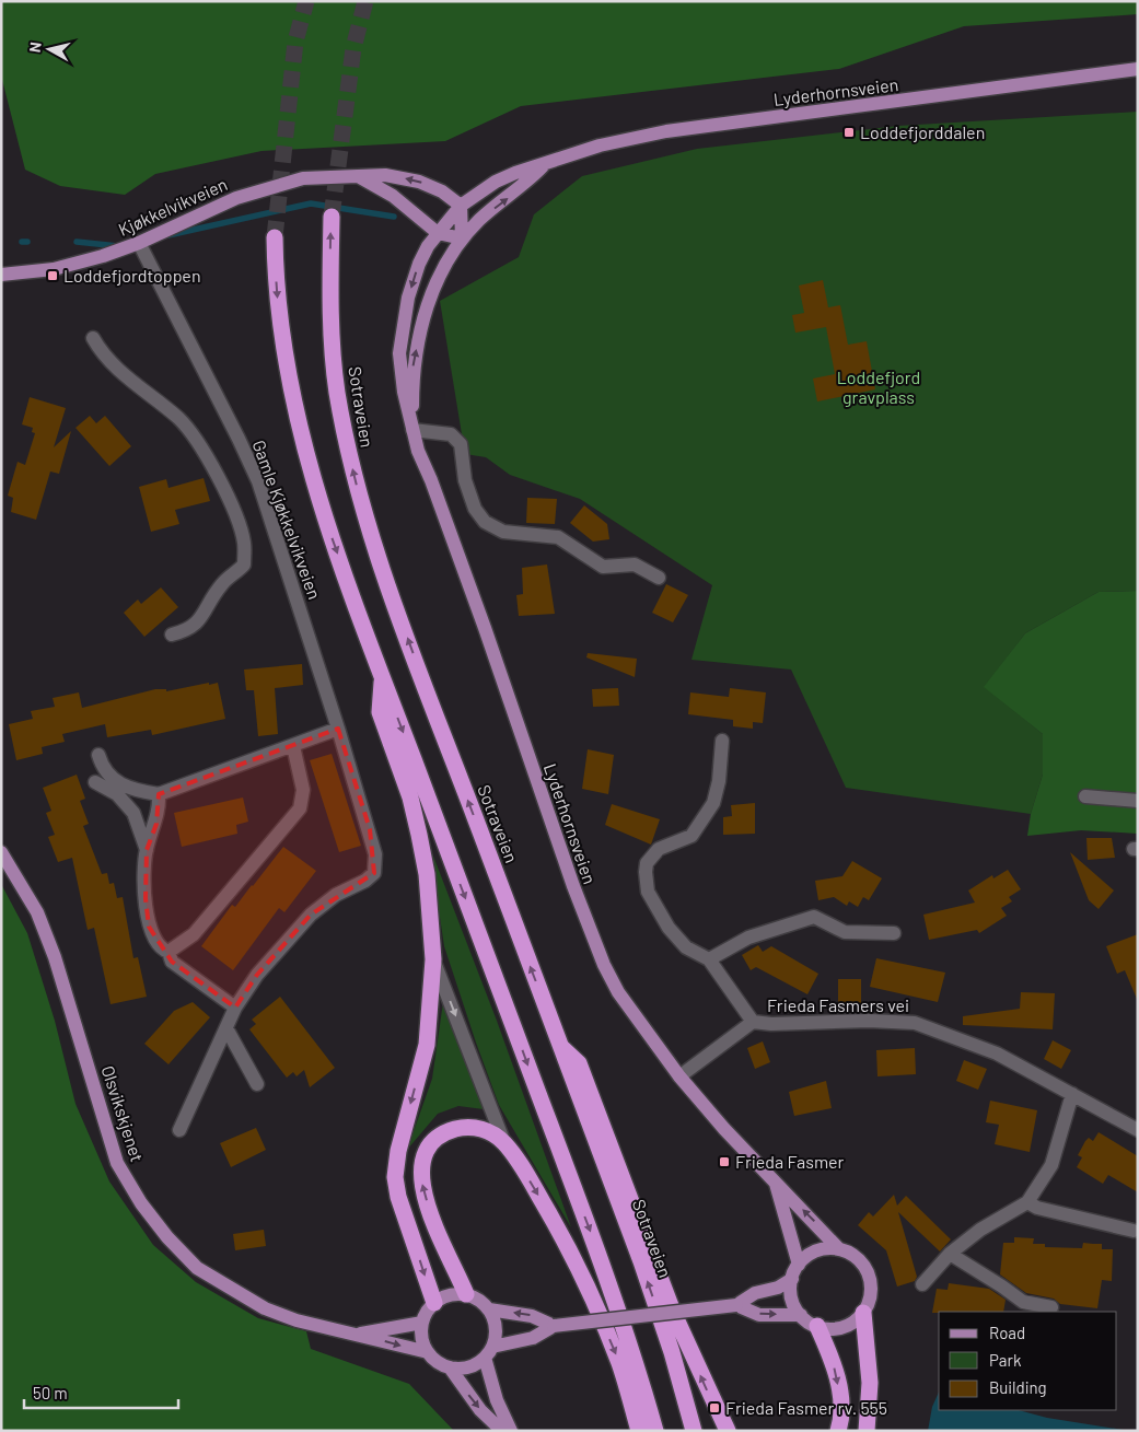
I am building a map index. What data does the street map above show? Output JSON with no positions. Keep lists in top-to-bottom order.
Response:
{
  "streets": {
    "highway": ["Sotraveien"],
    "main road": ["Lyderhornsveien", "Kjøkkelvikveien", "Olsvikskjenet"],
    "street": ["Gamle Kjøkkelvikveien", "Frieda Fasmers vei"]
  },
  "crossings": [
    ["Lyderhornsveien", "Kjøkkelvikveien"],
    ["Lyderhornsveien", "Frieda Fasmers vei"],
    ["Kjøkkelvikveien", "Gamle Kjøkkelvikveien"]
  ],
  "parks": ["Loddefjord gravplass"],
  "places": {
    "transit": [
      "Loddefjorddalen",
      "Loddefjordtoppen",
      "Frieda Fasmer",
      "Frieda Fasmer rv. 555"
    ]
  },
  "legend": ["Road", "Park", "Building"],
  "scale_bar": "50 m",
  "north": "left"
}
